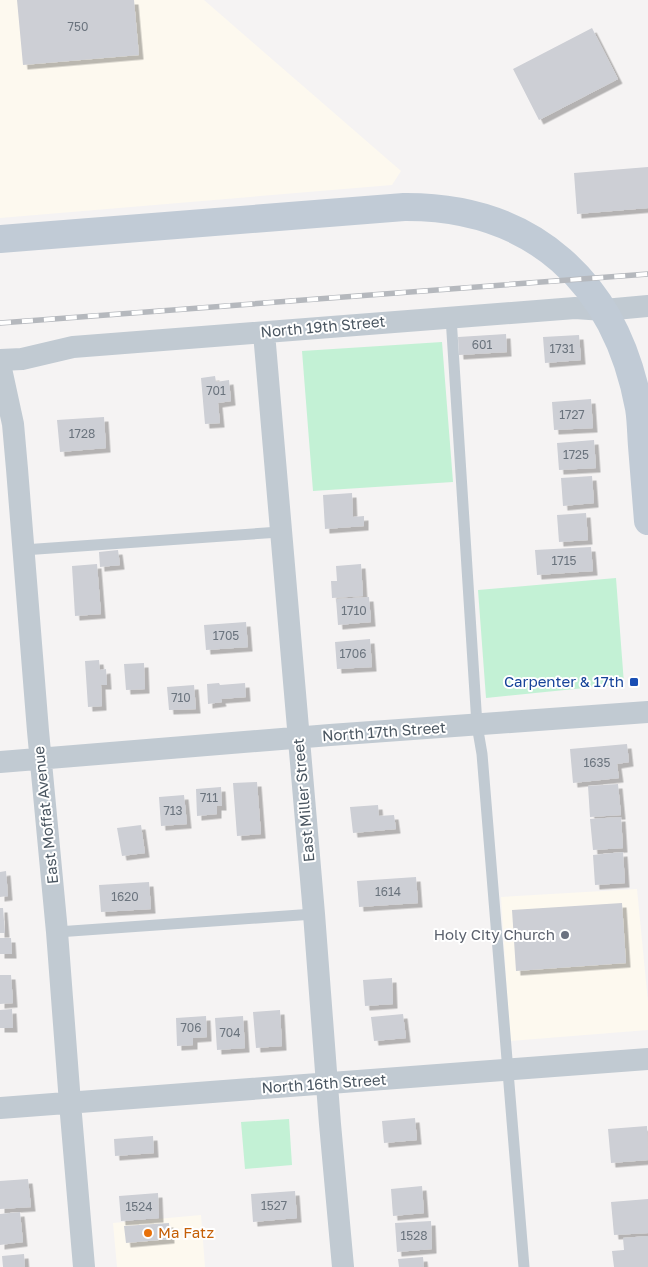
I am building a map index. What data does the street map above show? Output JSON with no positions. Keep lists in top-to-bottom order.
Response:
{
  "streets": {
    "street": [
      "North 19th Street",
      "North 17th Street",
      "East Miller Street",
      "East Moffat Avenue",
      "North 16th Street"
    ]
  },
  "crossings": [
    ["North 19th Street", "East Miller Street"],
    ["North 17th Street", "East Miller Street"],
    ["North 17th Street", "East Moffat Avenue"],
    ["East Miller Street", "North 16th Street"],
    ["East Moffat Avenue", "North 16th Street"]
  ],
  "places": {
    "transit": ["Carpenter & 17th"],
    "other": ["Holy City Church", "Ma Fatz"]
  },
  "house_numbers": [
    "750",
    "601",
    "1731",
    "701",
    "1727",
    "1728",
    "1725",
    "1715",
    "1710",
    "1705",
    "1706",
    "710",
    "1635",
    "711",
    "713",
    "1614",
    "1620",
    "706",
    "704",
    "1527",
    "1524",
    "1528"
  ]
}
